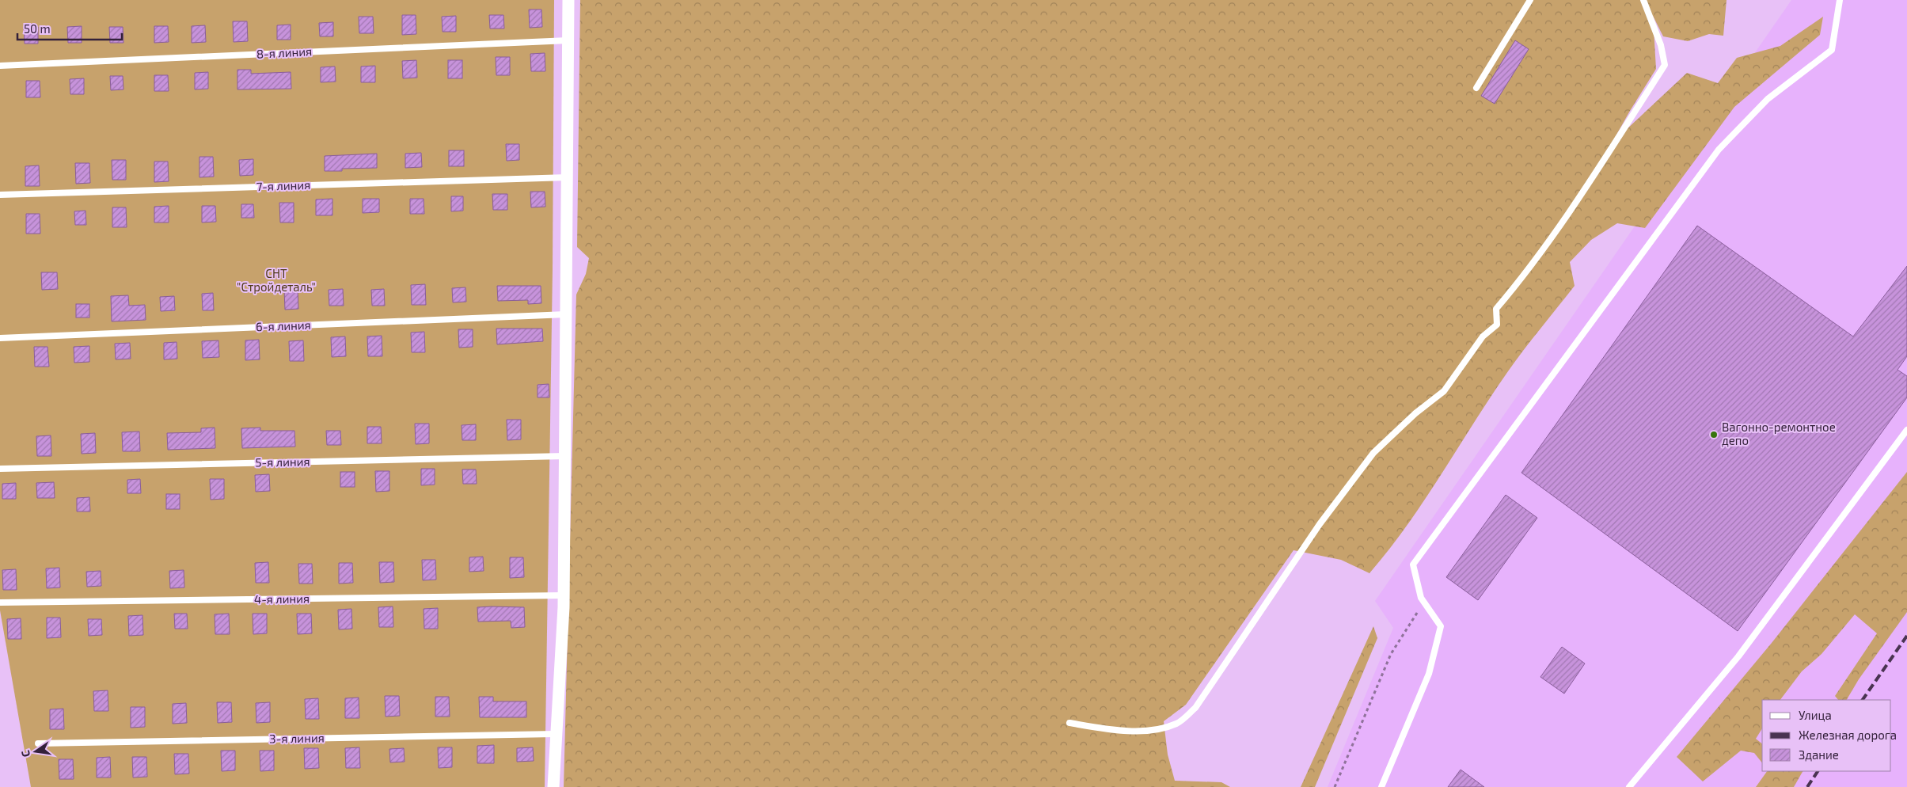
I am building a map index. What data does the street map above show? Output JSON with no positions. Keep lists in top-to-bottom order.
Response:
{
  "streets": {
    "lane": [
      "8-я линия",
      "7-я линия",
      "6-я линия",
      "5-я линия",
      "4-я линия",
      "3-я линия"
    ]
  },
  "parks": ["СНТ \"Стройдеталь\""],
  "places": ["Вагонно-ремонтное депо"],
  "legend": ["Улица", "Железная дорога", "Здание"],
  "scale_bar": "50 m",
  "north": "left"
}
